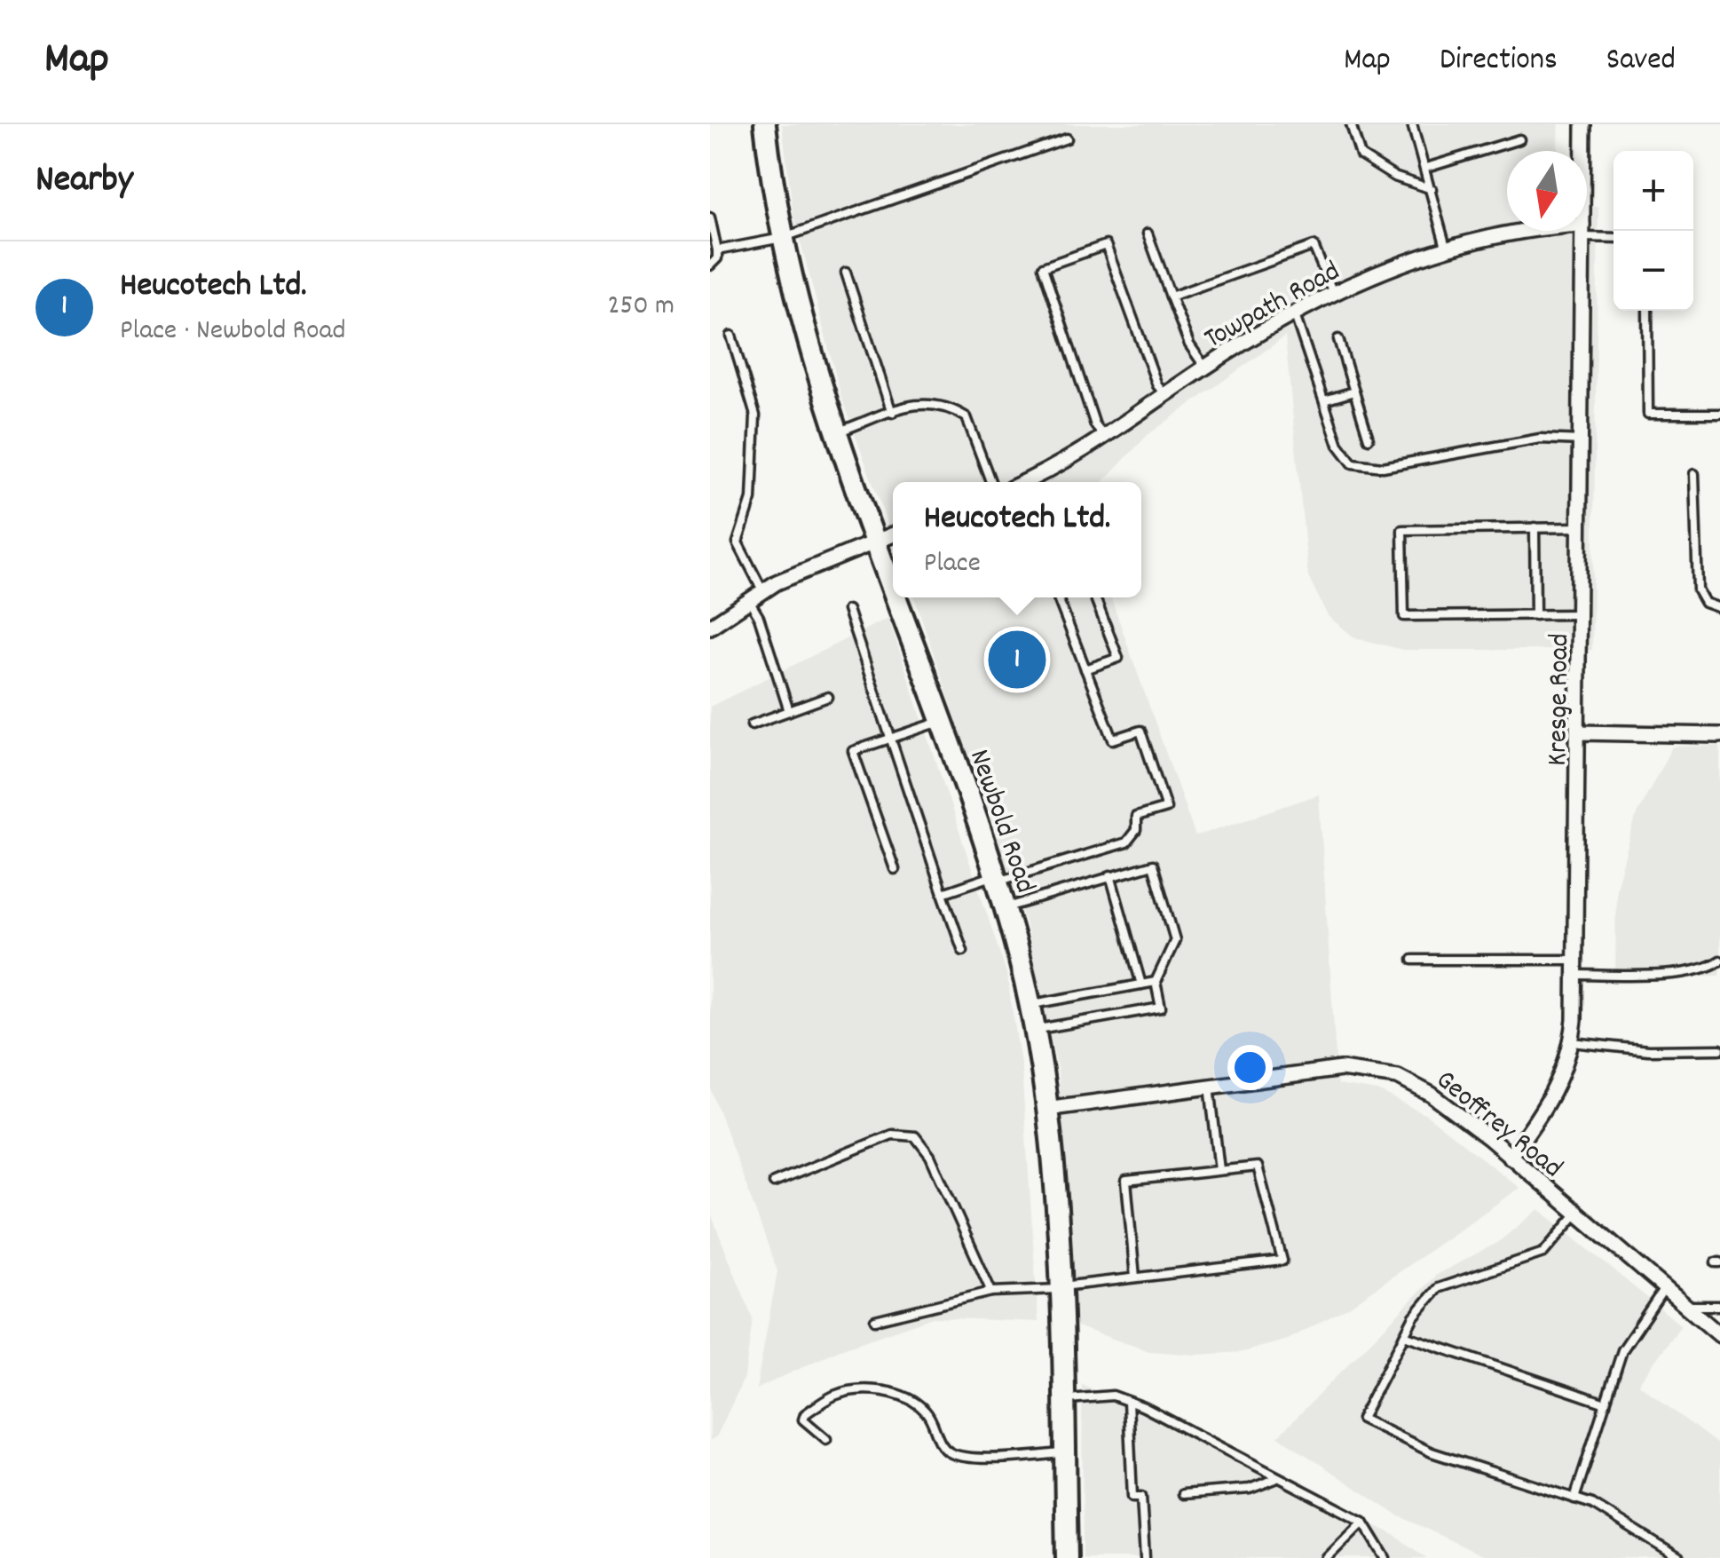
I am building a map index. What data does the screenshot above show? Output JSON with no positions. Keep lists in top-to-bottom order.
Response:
{
  "streets": {
    "main road": ["Newbold Road"],
    "street": ["Towpath Road", "Kresge Road", "Geoffrey Road"]
  },
  "crossings": [
    ["Towpath Road", "Kresge Road"],
    ["Kresge Road", "Geoffrey Road"],
    ["Newbold Road", "Geoffrey Road"]
  ],
  "north": "bottom",
  "page": {
    "header": "Map",
    "nav": ["Map", "Directions", "Saved"],
    "heading": "Nearby",
    "map_buttons": ["+", "−"],
    "list": [
      {
        "mark": "1",
        "name": "Heucotech Ltd.",
        "note": "Place · Newbold Road",
        "value": "250 m"
      }
    ],
    "popup": ["Heucotech Ltd.", "Place"],
    "pins": "1"
  }
}
